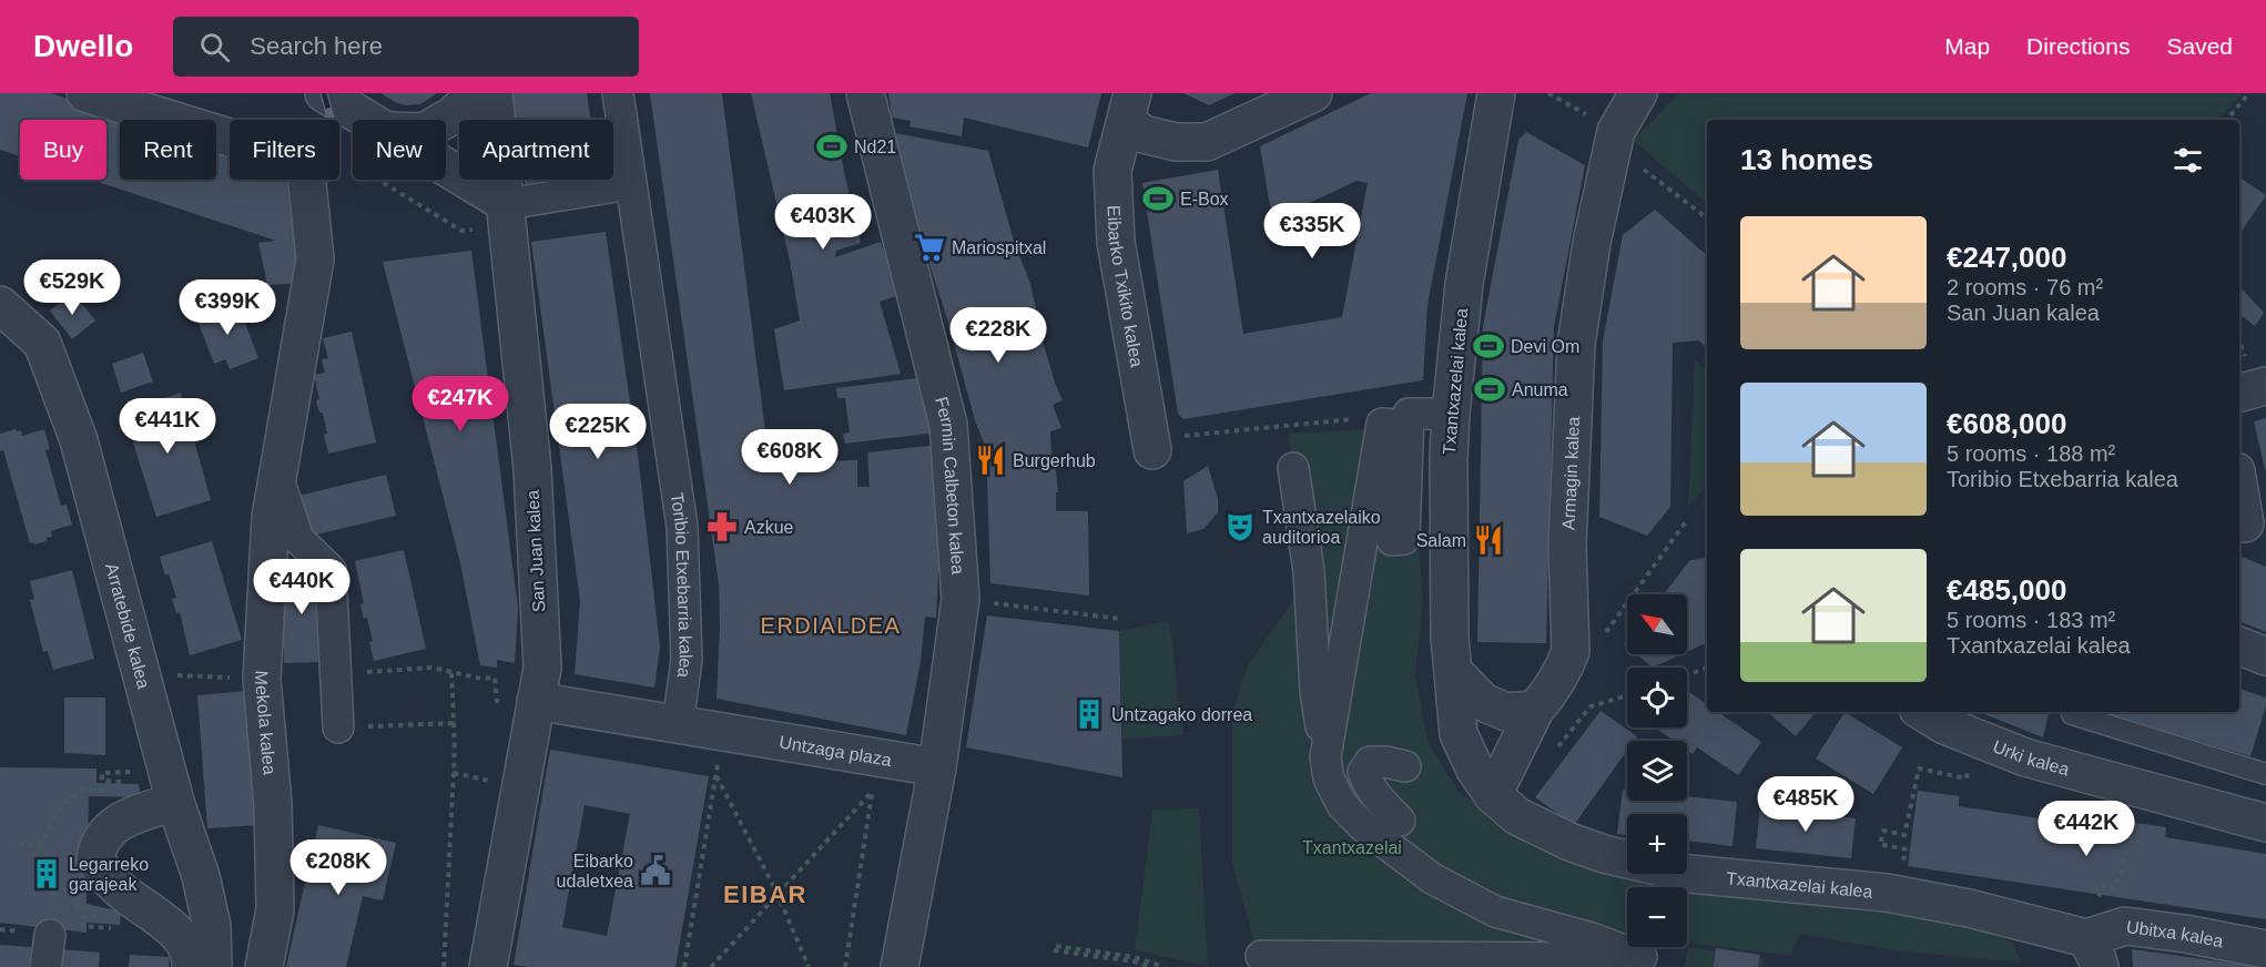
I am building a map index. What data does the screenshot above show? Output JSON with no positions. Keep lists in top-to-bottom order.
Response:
{
  "streets": {
    "street": [
      "Eibarko Txikito kalea",
      "Txantxazelai kalea",
      "Armagin kalea",
      "Fermin Calbeton kalea",
      "San Juan kalea",
      "Toribio Etxebarria kalea",
      "Arratebide kalea",
      "Mekola kalea",
      "Untzaga plaza",
      "Urki kalea",
      "Ubitxa kalea"
    ]
  },
  "crossings": [
    ["Txantxazelai kalea", "Ubitxa kalea"],
    ["Fermin Calbeton kalea", "Untzaga plaza"],
    ["San Juan kalea", "Untzaga plaza"],
    ["Toribio Etxebarria kalea", "Untzaga plaza"]
  ],
  "districts": ["ERDIALDEA", "EIBAR"],
  "parks": ["Txantxazelai"],
  "places": {
    "sports": [
      "Nd21",
      "E-Box",
      "Devi Om",
      "Anuma"
    ],
    "supermarket": ["Mariospitxal"],
    "restaurant": ["Burgerhub", "Salam"],
    "pharmacy": ["Azkue"],
    "theatre": ["Txantxazelaiko auditorioa"],
    "building": ["Untzagako dorrea", "Legarreko garajeak"],
    "public building": ["Eibarko udaletxea"]
  },
  "north": "top left",
  "page": {
    "header": "Dwello",
    "search": "Search here",
    "nav": ["Map", "Directions", "Saved"],
    "chip": [
      "Buy",
      "Rent",
      "Filters",
      "New",
      "Apartment"
    ],
    "heading": "13 homes",
    "price": [
      "€403K",
      "€335K",
      "€529K",
      "€399K",
      "€228K",
      "€247K",
      "€441K",
      "€225K",
      "€608K",
      "€440K",
      "€485K",
      "€442K",
      "€208K"
    ],
    "list": [
      {
        "name": "€247,000",
        "note": "2 rooms · 76 m² · San Juan kalea"
      },
      {
        "name": "€608,000",
        "note": "5 rooms · 188 m² · Toribio Etxebarria kalea"
      },
      {
        "name": "€485,000",
        "note": "5 rooms · 183 m² · Txantxazelai kalea"
      }
    ],
    "map_buttons": ["+", "−"]
  }
}
